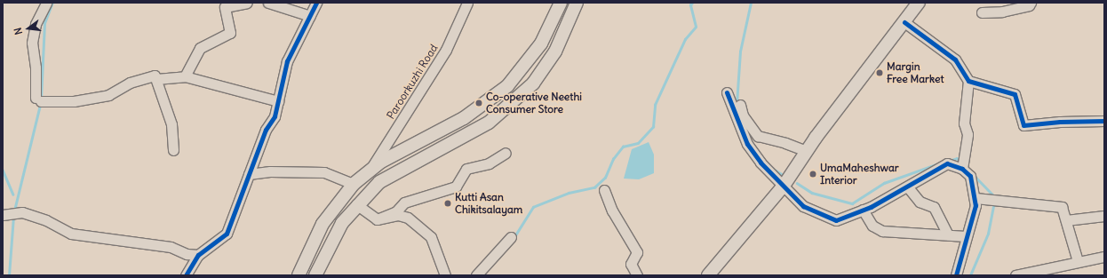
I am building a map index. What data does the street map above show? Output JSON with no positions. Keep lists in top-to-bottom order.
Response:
{
  "streets": {
    "street": ["Paroorkuzhi Road"]
  },
  "places": [
    "Margin Free Market",
    "Co-operative Neethi Consumer Store",
    "UmaMaheshwar Interior",
    "Kutti Asan Chikitsalayam"
  ],
  "north": "left"
}
